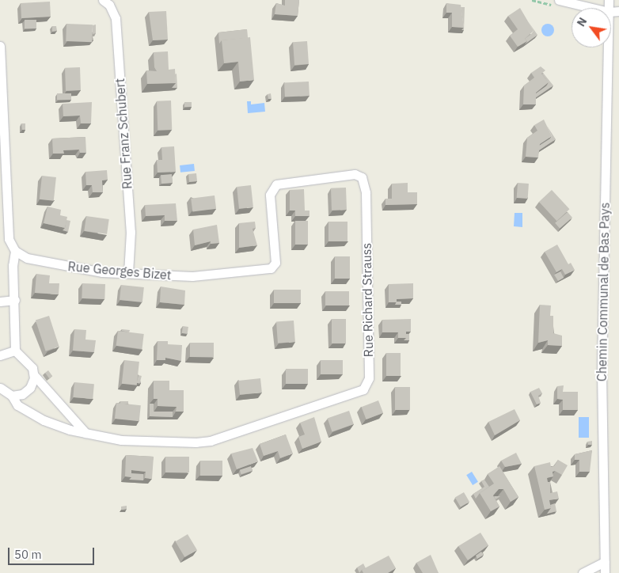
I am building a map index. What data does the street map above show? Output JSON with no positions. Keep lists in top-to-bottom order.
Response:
{
  "streets": {
    "street": [
      "Rue Franz Schubert",
      "Rue Georges Bizet",
      "Chemin Communal de Bas Pays",
      "Rue Richard Strauss"
    ]
  },
  "crossings": [
    ["Rue Franz Schubert", "Rue Georges Bizet"],
    ["Rue Georges Bizet", "Rue Richard Strauss"]
  ],
  "scale_bar": "50 m",
  "north": "top left"
}
